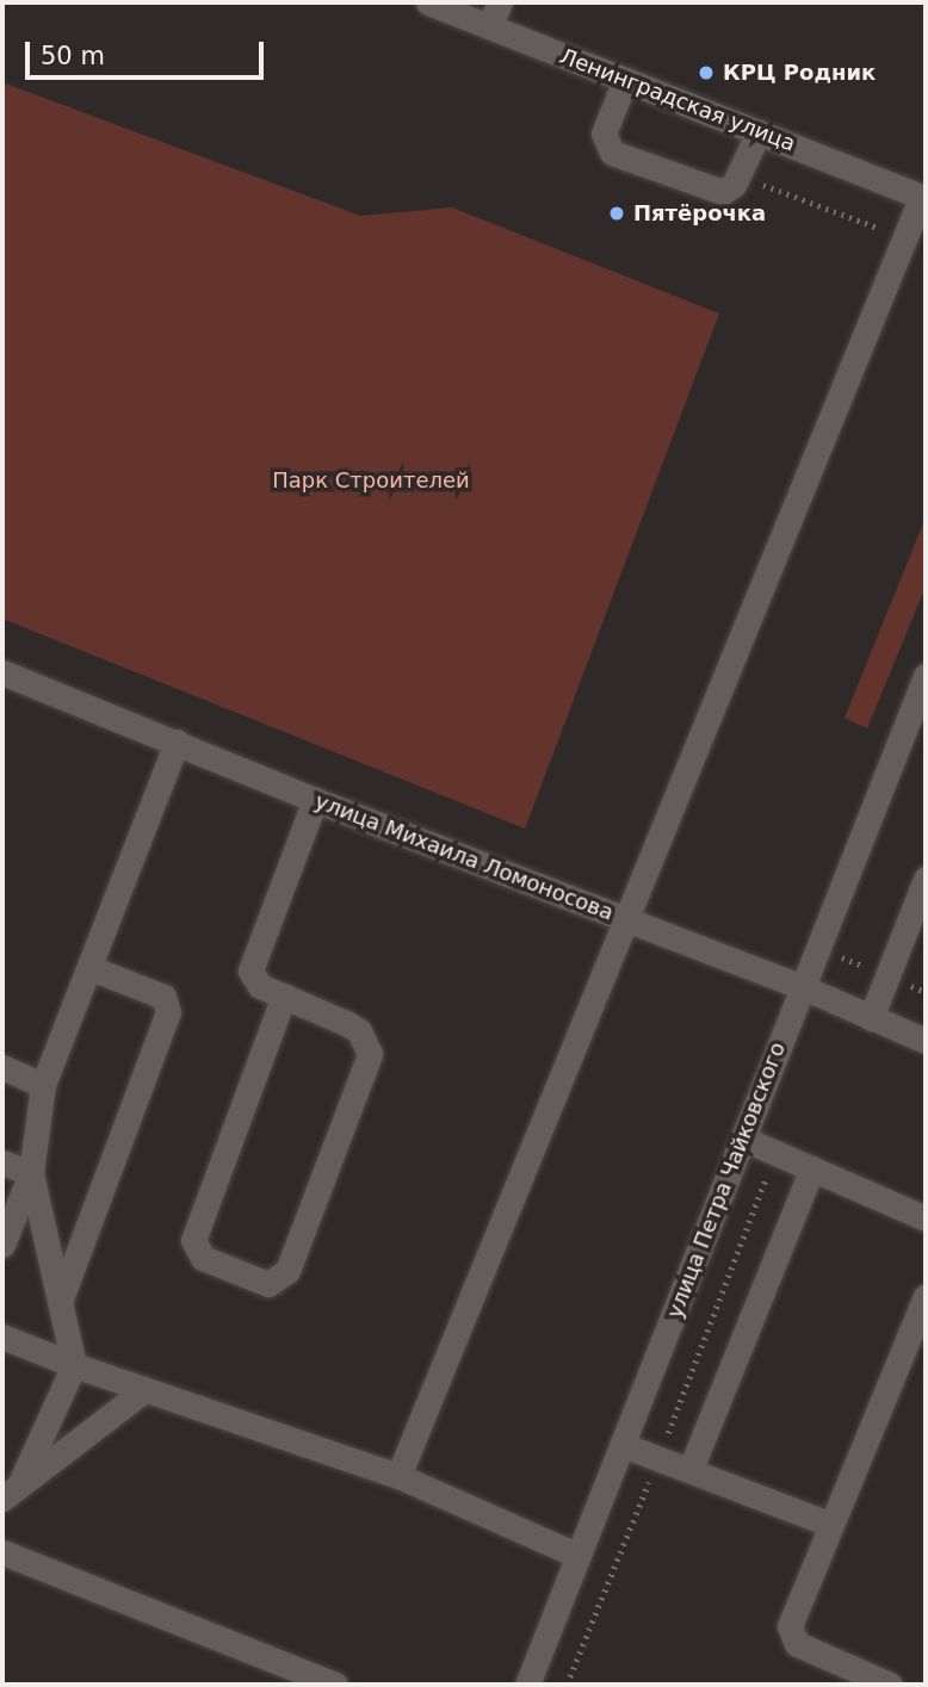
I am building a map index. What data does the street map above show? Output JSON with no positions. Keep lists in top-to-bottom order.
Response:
{
  "streets": {
    "street": ["Ленинградская улица", "улица Михаила Ломоносова", "улица Петра Чайковского"]
  },
  "crossings": [
    ["улица Михаила Ломоносова", "улица Петра Чайковского"]
  ],
  "parks": ["Парк Строителей"],
  "places": ["КРЦ Родник", "Пятёрочка"],
  "scale_bar": "50 m"
}
